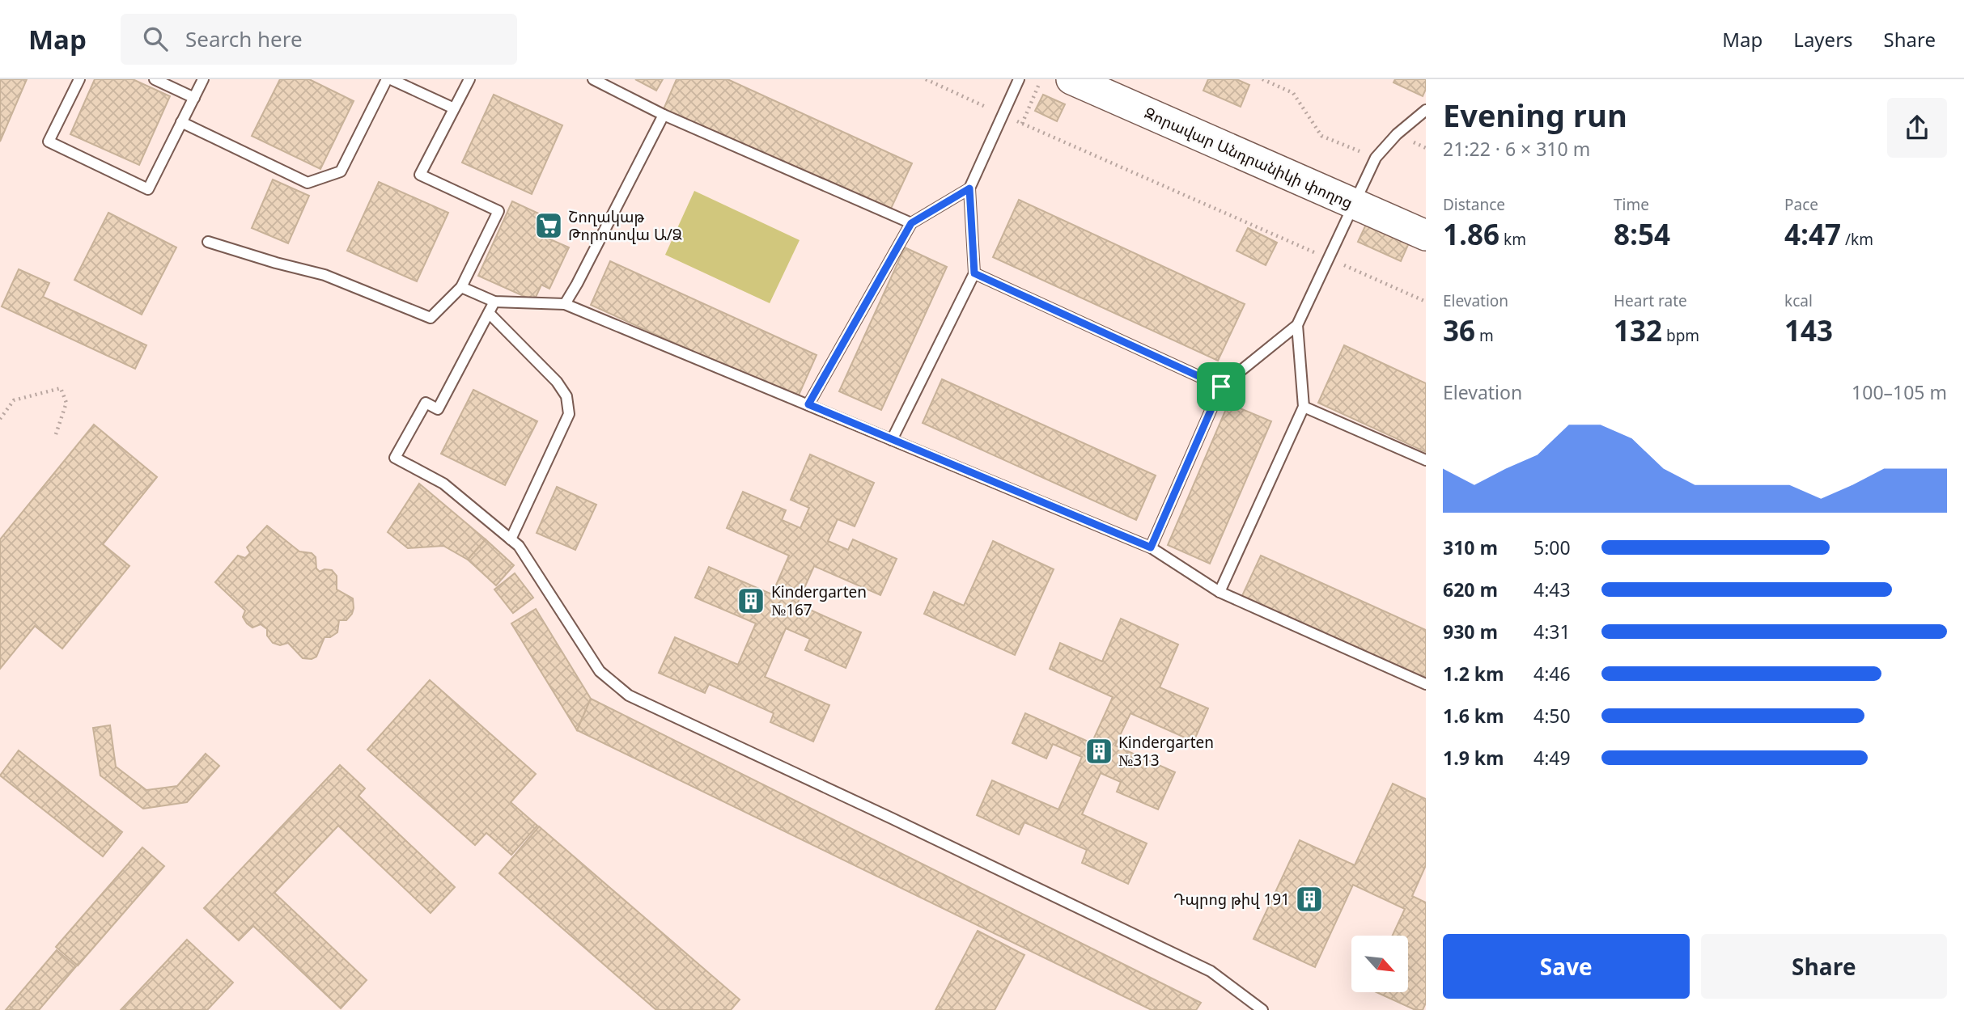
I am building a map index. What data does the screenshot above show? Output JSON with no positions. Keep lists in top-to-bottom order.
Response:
{
  "streets": {
    "main road": ["Զորավար Անդրանիկի փողոց"]
  },
  "places": {
    "supermarket": ["Շողակաթ Թորոսովա Ա/Ձ"],
    "building": ["Kindergarten №167", "Kindergarten №313", "Դպրոց թիվ 191"]
  },
  "north": "bottom right",
  "page": {
    "header": "Map",
    "search": "Search here",
    "nav": ["Map", "Layers", "Share"],
    "heading": ["Evening run", "21:22 · 6 × 310 m"],
    "stats": [
      ["Distance", "1.86 km"],
      ["Time", "8:54"],
      ["Pace", "4:47 /km"],
      ["Elevation", "36 m"],
      ["Heart rate", "132 bpm"],
      ["kcal", "143"]
    ],
    "chart": ["Elevation", "100–105 m"],
    "list": [
      {
        "name": "310 m",
        "note": "5:00"
      },
      {
        "name": "620 m",
        "note": "4:43"
      },
      {
        "name": "930 m",
        "note": "4:31"
      },
      {
        "name": "1.2 km",
        "note": "4:46"
      },
      {
        "name": "1.6 km",
        "note": "4:50"
      },
      {
        "name": "1.9 km",
        "note": "4:49"
      }
    ],
    "buttons": ["Save", "Share"]
  }
}
